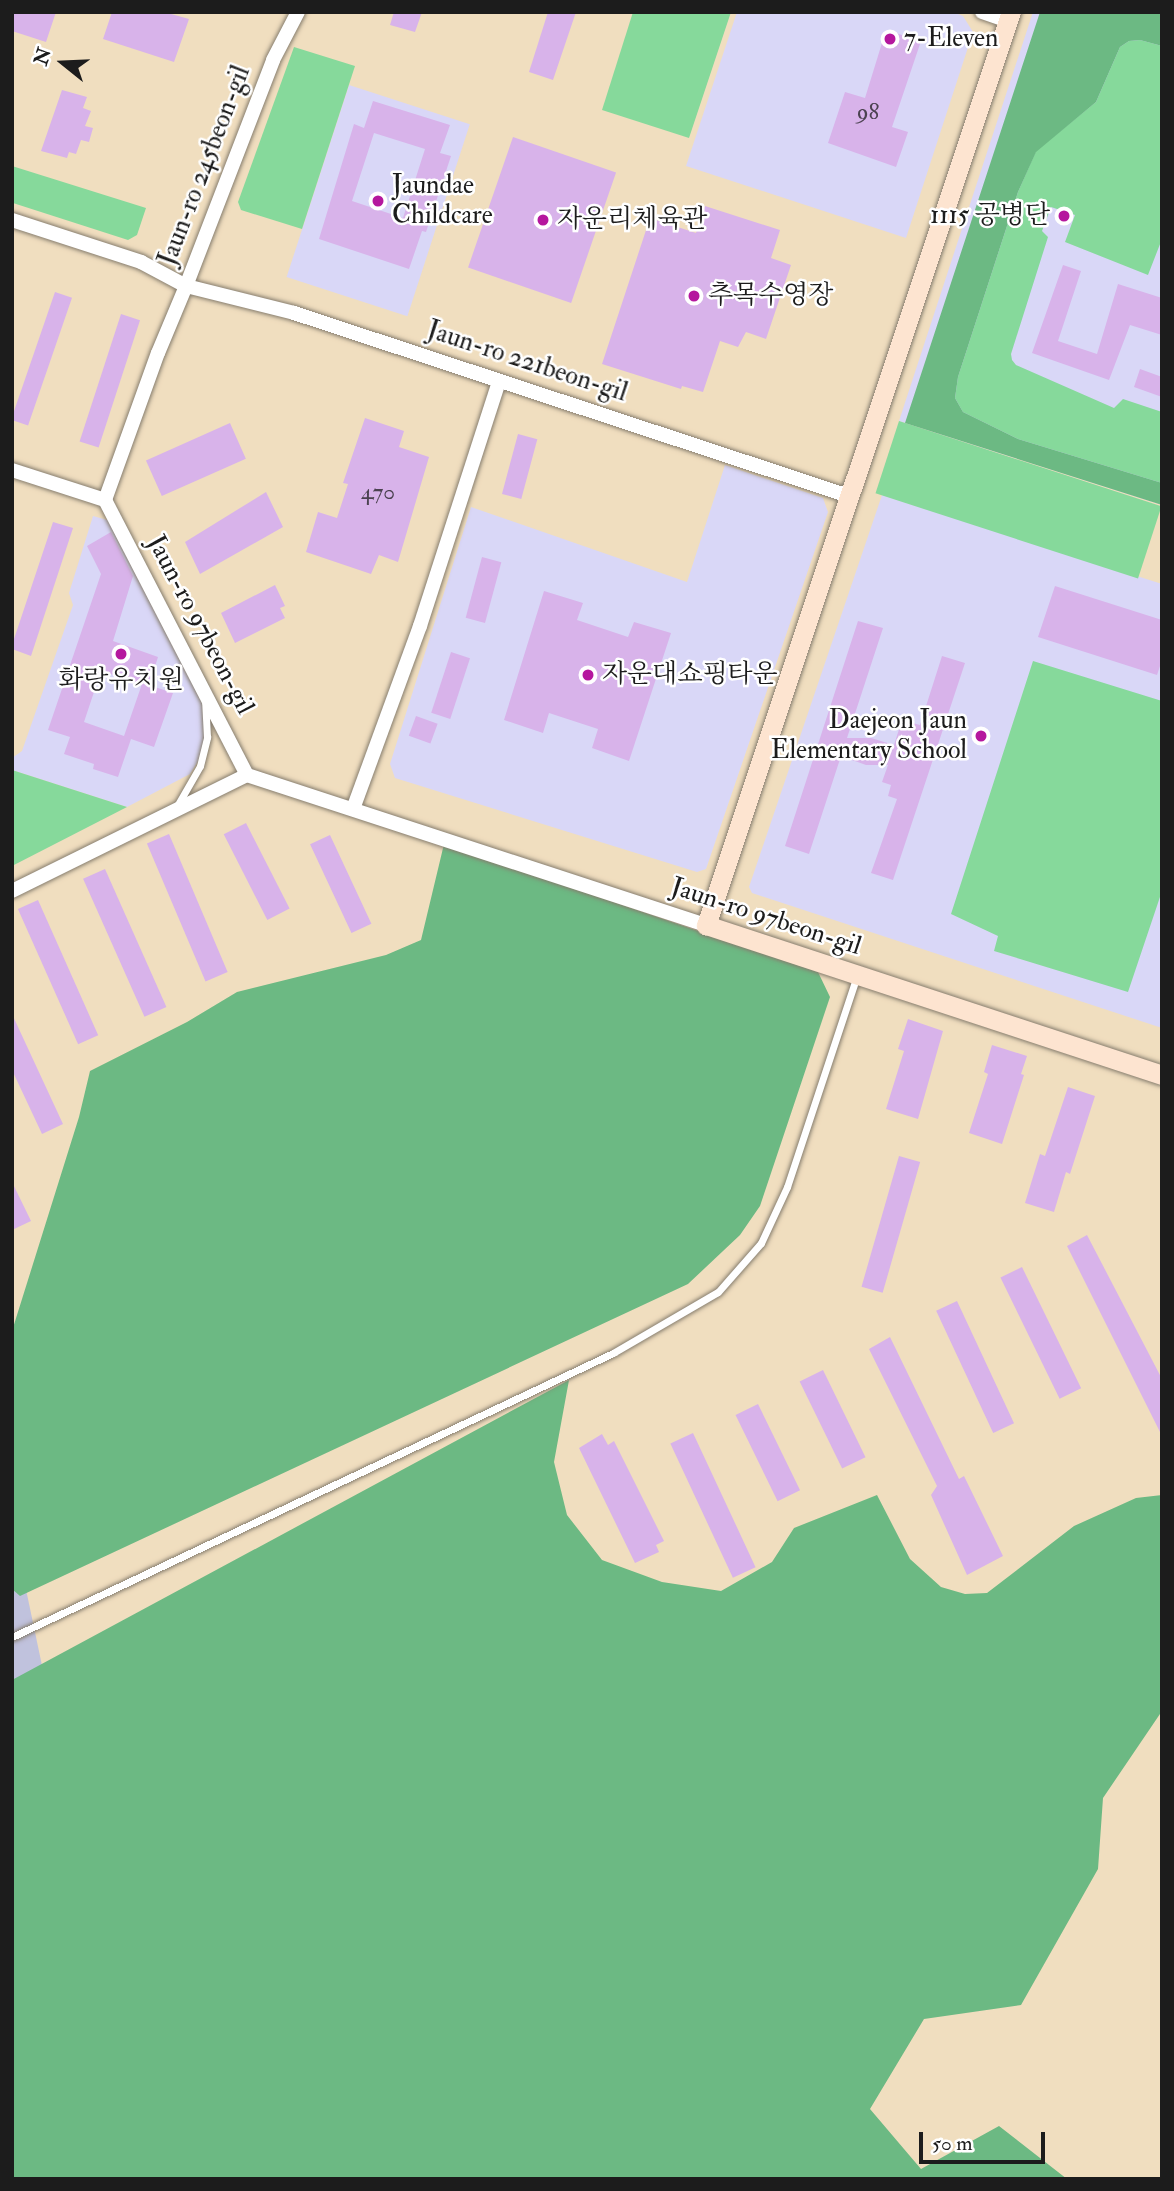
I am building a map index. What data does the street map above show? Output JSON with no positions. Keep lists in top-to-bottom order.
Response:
{
  "streets": {
    "street": ["Jaun-ro 245beon-gil", "Jaun-ro 221beon-gil", "Jaun-ro 97beon-gil"]
  },
  "crossings": [
    ["Jaun-ro 245beon-gil", "Jaun-ro 221beon-gil"]
  ],
  "places": [
    "7-Eleven",
    "Jaundae Childcare",
    "1115 공병단",
    "자운리체육관",
    "추목수영장",
    "화랑유치원",
    "자운대쇼핑타운",
    "Daejeon Jaun Elementary School"
  ],
  "house_numbers": ["98", "470"],
  "scale_bar": "50 m",
  "north": "left"
}
